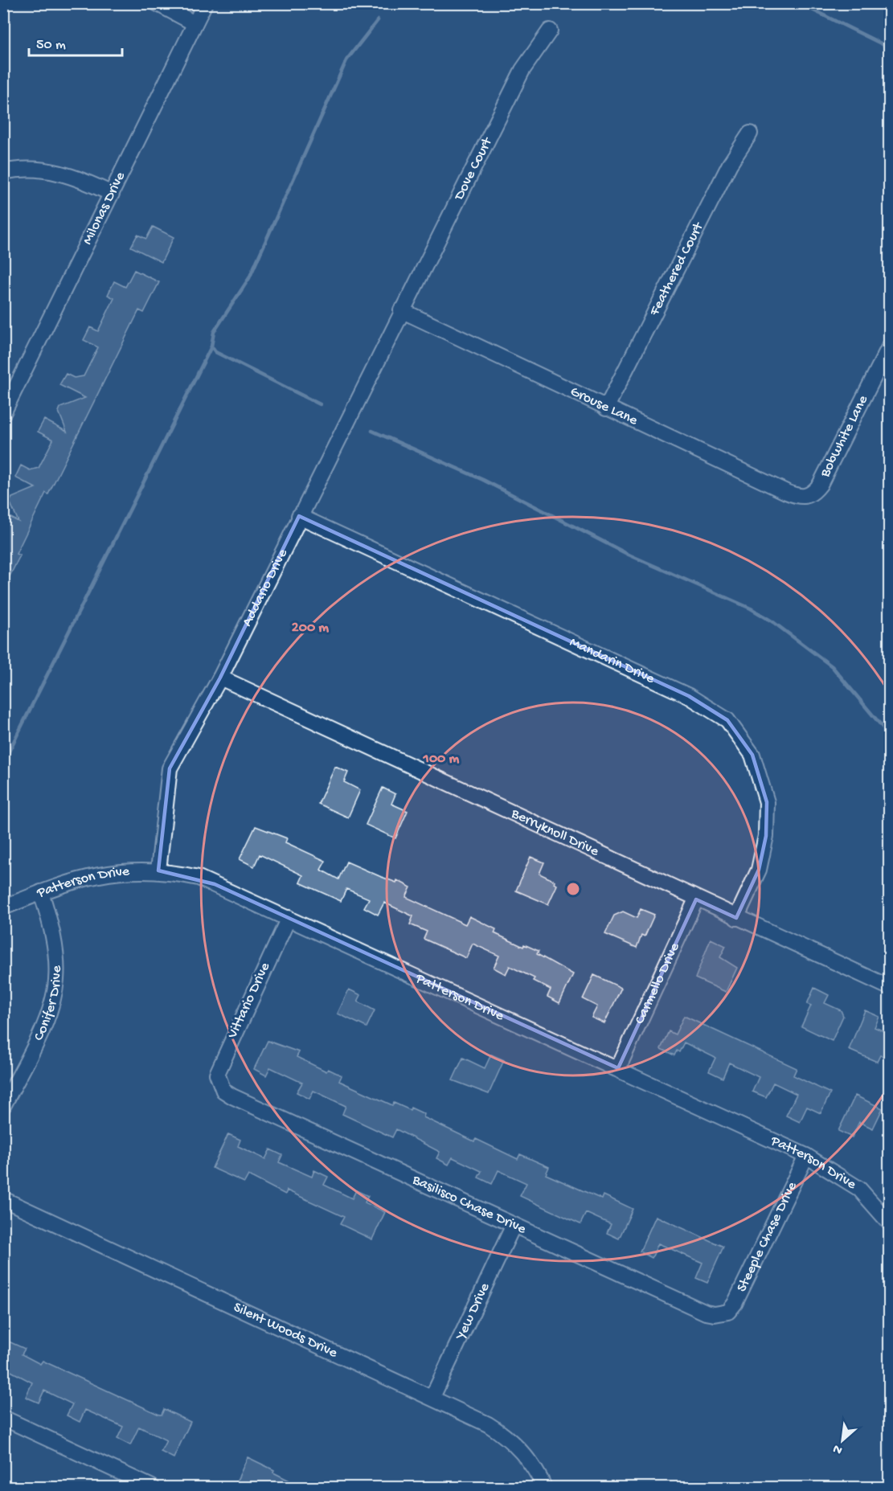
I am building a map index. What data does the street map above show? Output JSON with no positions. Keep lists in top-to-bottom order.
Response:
{
  "streets": {
    "street": [
      "Dove Court",
      "Milonas Drive",
      "Feathered Court",
      "Grouse Lane",
      "Bobwhite Lane",
      "Addario Drive",
      "Mandarin Drive",
      "Berryknoll Drive",
      "Patterson Drive",
      "Carmello Drive",
      "Vittario Drive",
      "Conifer Drive",
      "Basilisco Chase Drive",
      "Steeple Chase Drive",
      "Yew Drive",
      "Silent Woods Drive"
    ]
  },
  "crossings": [
    ["Dove Court", "Grouse Lane"],
    ["Dove Court", "Addario Drive"],
    ["Feathered Court", "Grouse Lane"],
    ["Grouse Lane", "Bobwhite Lane"],
    ["Grouse Lane", "Addario Drive"],
    ["Addario Drive", "Mandarin Drive"],
    ["Addario Drive", "Berryknoll Drive"],
    ["Addario Drive", "Patterson Drive"],
    ["Mandarin Drive", "Berryknoll Drive"],
    ["Berryknoll Drive", "Carmello Drive"],
    ["Patterson Drive", "Carmello Drive"],
    ["Patterson Drive", "Vittario Drive"],
    ["Patterson Drive", "Conifer Drive"],
    ["Patterson Drive", "Steeple Chase Drive"],
    ["Vittario Drive", "Basilisco Chase Drive"],
    ["Basilisco Chase Drive", "Steeple Chase Drive"],
    ["Basilisco Chase Drive", "Yew Drive"],
    ["Yew Drive", "Silent Woods Drive"]
  ],
  "scale_bar": "50 m",
  "north": "bottom left",
  "rings": ["200 m", "100 m"]
}
